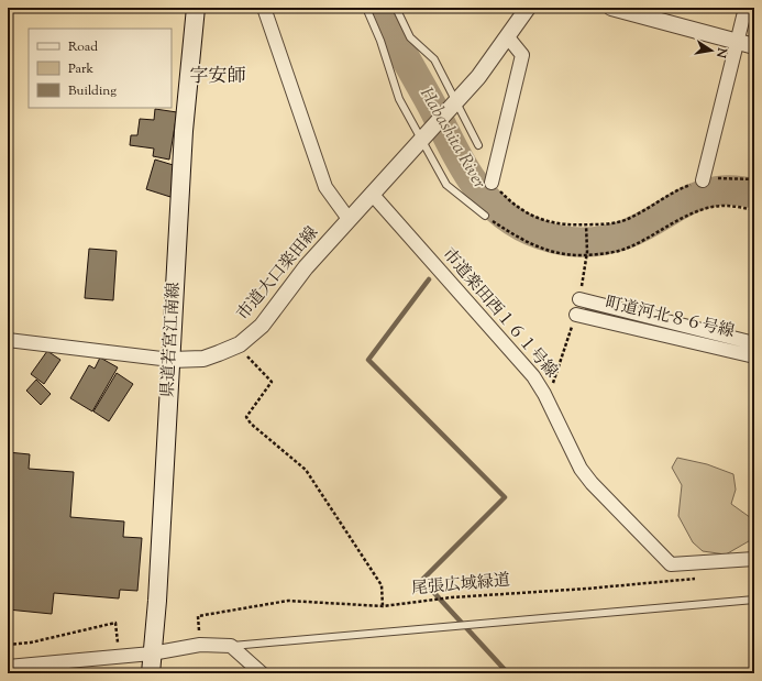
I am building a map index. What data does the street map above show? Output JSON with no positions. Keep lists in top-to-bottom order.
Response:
{
  "streets": {
    "main road": ["県道若宮江南線"],
    "street": ["市道大口楽田線", "市道楽田西１６１号線", "町道河北８６号線"],
    "path": ["尾張広域緑道"]
  },
  "crossings": [
    ["市道大口楽田線", "市道楽田西１６１号線"],
    ["市道大口楽田線", "県道若宮江南線"]
  ],
  "districts": ["字安師"],
  "water": ["Habashita River"],
  "legend": ["Road", "Park", "Building"],
  "north": "right"
}
